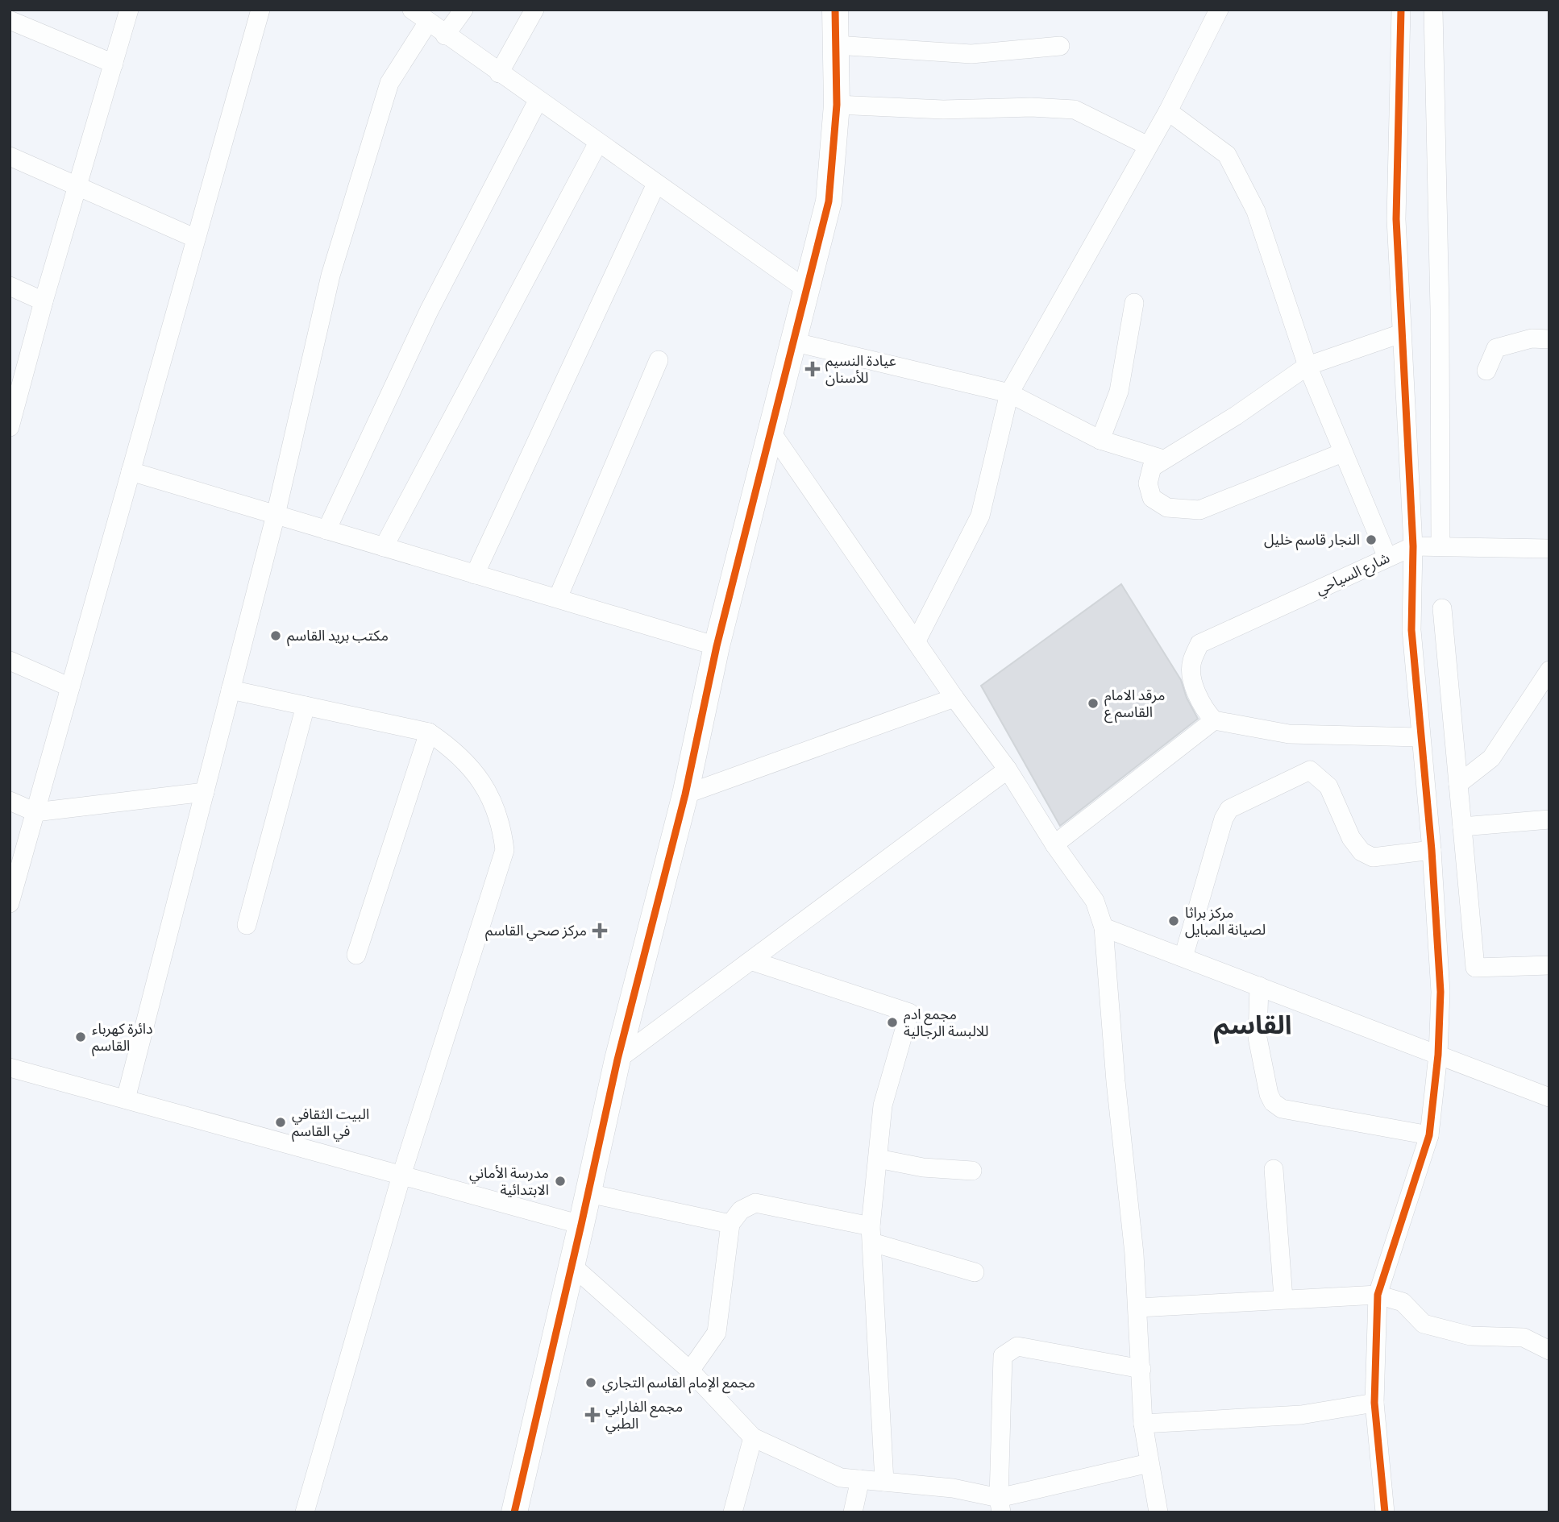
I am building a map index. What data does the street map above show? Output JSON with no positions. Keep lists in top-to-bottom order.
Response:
{
  "streets": {
    "street": ["شارع السياحي"]
  },
  "districts": ["القاسم"],
  "places": {
    "health": ["عيادة النسيم للأسنان", "مركز صحي القاسم", "مجمع الفارابي الطبي"],
    "other": [
      "النجار قاسم خليل",
      "مكتب بريد القاسم",
      "مرقد الامام القاسم ع",
      "مركز براثا لصيانة المبايل",
      "مجمع ادم للالبسة الرجالية",
      "دائرة كهرباء القاسم",
      "البيت الثقافي في القاسم",
      "مدرسة الأماني الابتدائية",
      "مجمع الإمام القاسم التجاري"
    ]
  }
}
